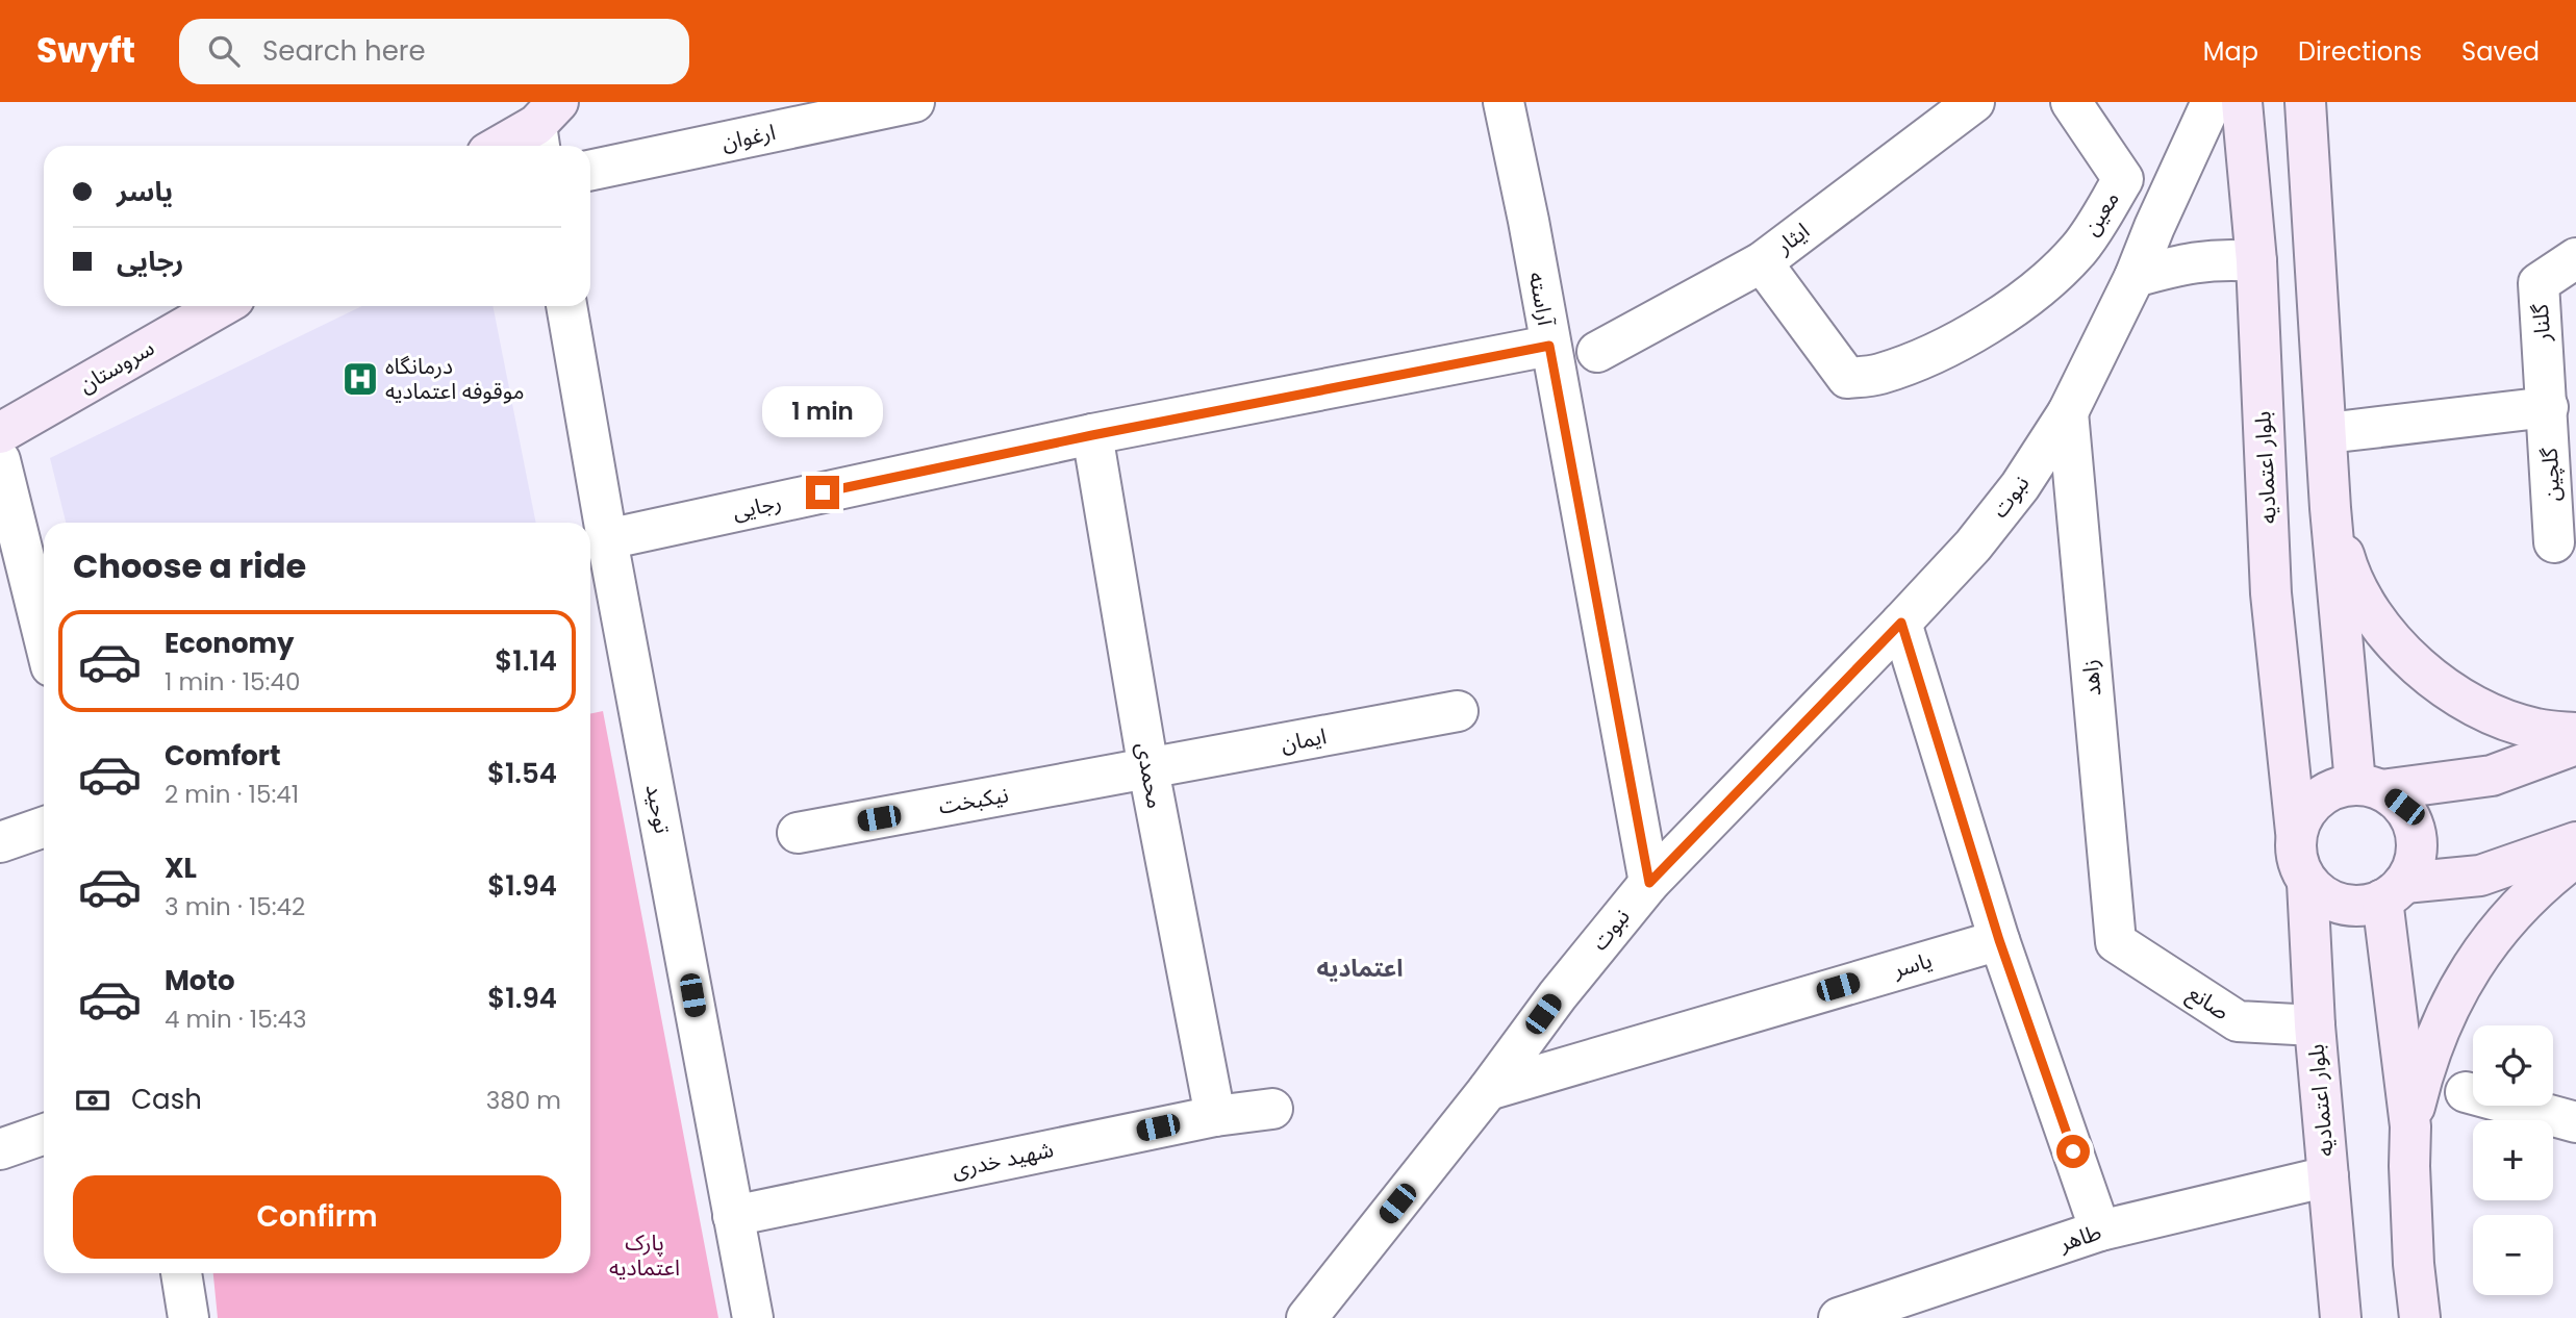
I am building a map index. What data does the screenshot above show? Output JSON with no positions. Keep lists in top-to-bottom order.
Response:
{
  "streets": {
    "street": [
      "ارغوان",
      "معین",
      "ایثار",
      "آراسته",
      "گلنار",
      "سروستان",
      "بلوار اعتمادیه",
      "گلچین",
      "نبوت",
      "رجایی",
      "زاهد",
      "ایمان",
      "محمدی",
      "نیکبخت",
      "توحید",
      "یاسر",
      "صانع",
      "شهید خدری",
      "طاهر"
    ]
  },
  "crossings": [
    ["معین", "ایثار"],
    ["آراسته", "نبوت"],
    ["آراسته", "رجایی"],
    ["گلنار", "گلچین"],
    ["بلوار اعتمادیه", "صانع"],
    ["بلوار اعتمادیه", "طاهر"],
    ["نبوت", "زاهد"],
    ["نبوت", "یاسر"],
    ["رجایی", "محمدی"],
    ["رجایی", "توحید"],
    ["زاهد", "صانع"],
    ["ایمان", "محمدی"],
    ["ایمان", "نیکبخت"],
    ["محمدی", "نیکبخت"],
    ["محمدی", "شهید خدری"],
    ["توحید", "شهید خدری"]
  ],
  "districts": ["اعتمادیه"],
  "parks": ["پارک اعتمادیه"],
  "places": {
    "hospital": ["درمانگاه موقوفه اعتمادیه"]
  },
  "page": {
    "header": "Swyft",
    "search": "Search here",
    "nav": ["Map", "Directions", "Saved"],
    "banner": ["یاسر", "رجایی"],
    "bubble": "1 min",
    "heading": "Choose a ride",
    "list": [
      {
        "name": "Economy",
        "note": "1 min · 15:40",
        "value": "$1.14"
      },
      {
        "name": "Comfort",
        "note": "2 min · 15:41",
        "value": "$1.54"
      },
      {
        "name": "XL",
        "note": "3 min · 15:42",
        "value": "$1.94"
      },
      {
        "name": "Moto",
        "note": "4 min · 15:43",
        "value": "$1.94"
      }
    ],
    "map_buttons": ["+", "−"],
    "pay": ["Cash", "380 m"],
    "buttons": "Confirm"
  }
}
